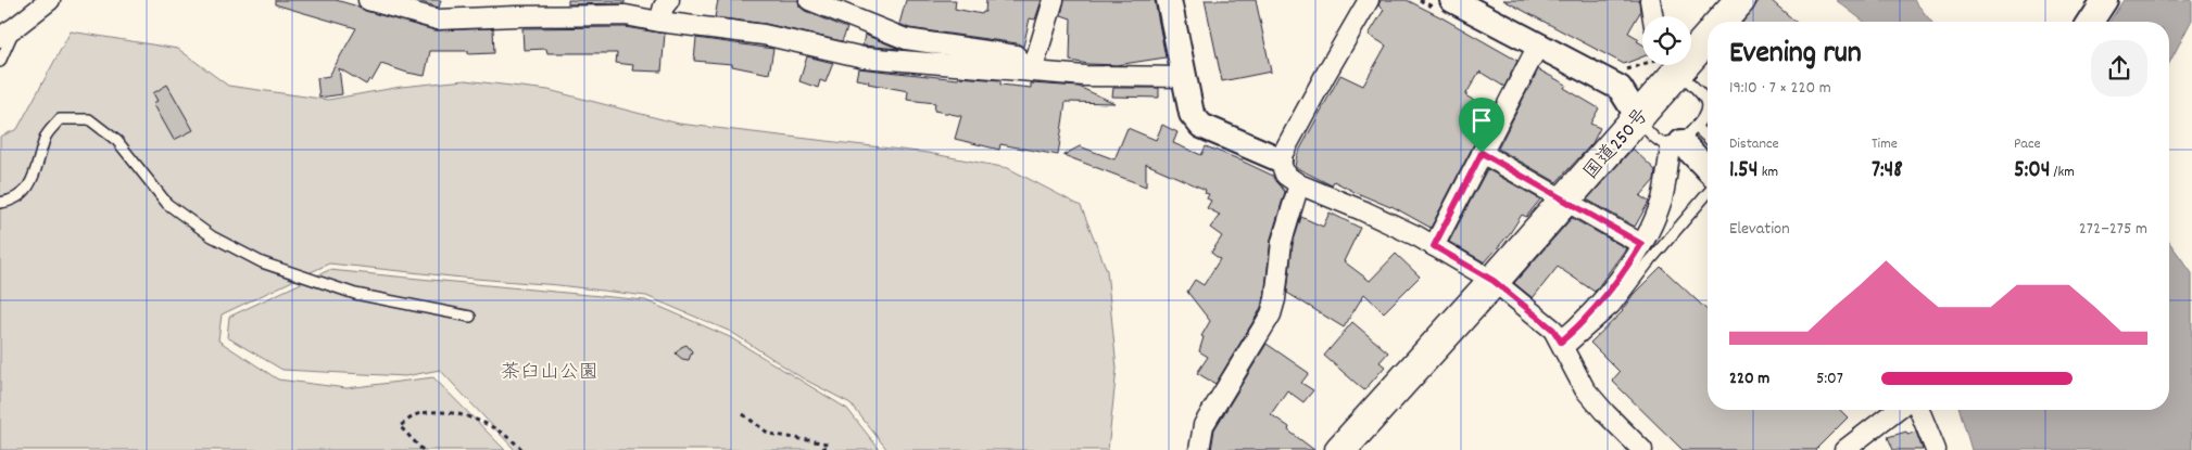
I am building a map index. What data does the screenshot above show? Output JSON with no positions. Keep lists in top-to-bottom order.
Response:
{
  "streets": {
    "highway": ["国道250号"]
  },
  "parks": ["茶臼山公園"],
  "page": {
    "heading": ["Evening run", "19:10 · 7 × 220 m"],
    "stats": [
      ["Distance", "1.54 km"],
      ["Time", "7:48"],
      ["Pace", "5:04 /km"]
    ],
    "chart": ["Elevation", "272–275 m"],
    "list": [
      {
        "name": "220 m",
        "note": "5:07"
      }
    ]
  }
}
